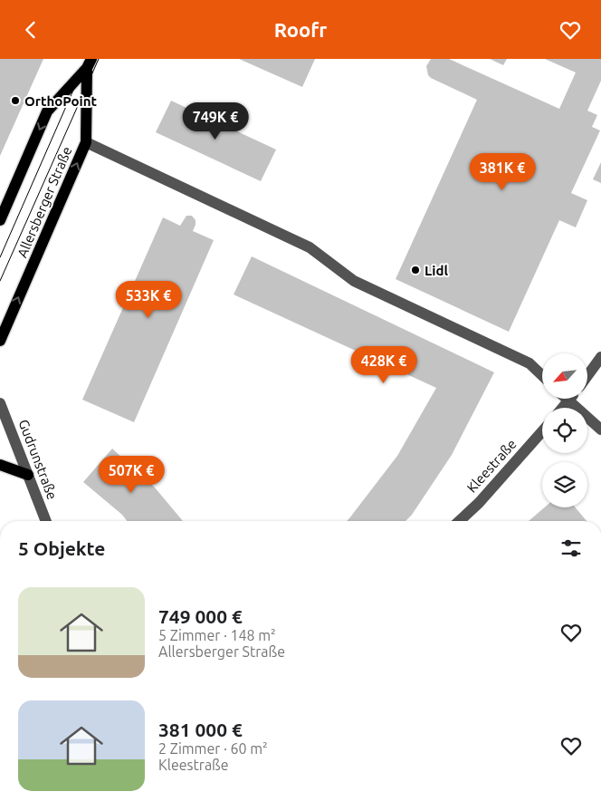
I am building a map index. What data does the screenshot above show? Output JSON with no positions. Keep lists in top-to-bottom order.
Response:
{
  "streets": {
    "main road": ["Allersberger Straße"],
    "street": ["Gudrunstraße", "Kleestraße"]
  },
  "places": ["OrthoPoint", "Lidl"],
  "north": "bottom left",
  "page": {
    "header": "Roofr",
    "price": [
      "749K €",
      "381K €",
      "533K €",
      "428K €",
      "507K €"
    ],
    "heading": "5 Objekte",
    "list": [
      {
        "name": "749 000 €",
        "note": "5 Zimmer · 148 m² · Allersberger Straße"
      },
      {
        "name": "381 000 €",
        "note": "2 Zimmer · 60 m² · Kleestraße"
      }
    ]
  }
}
